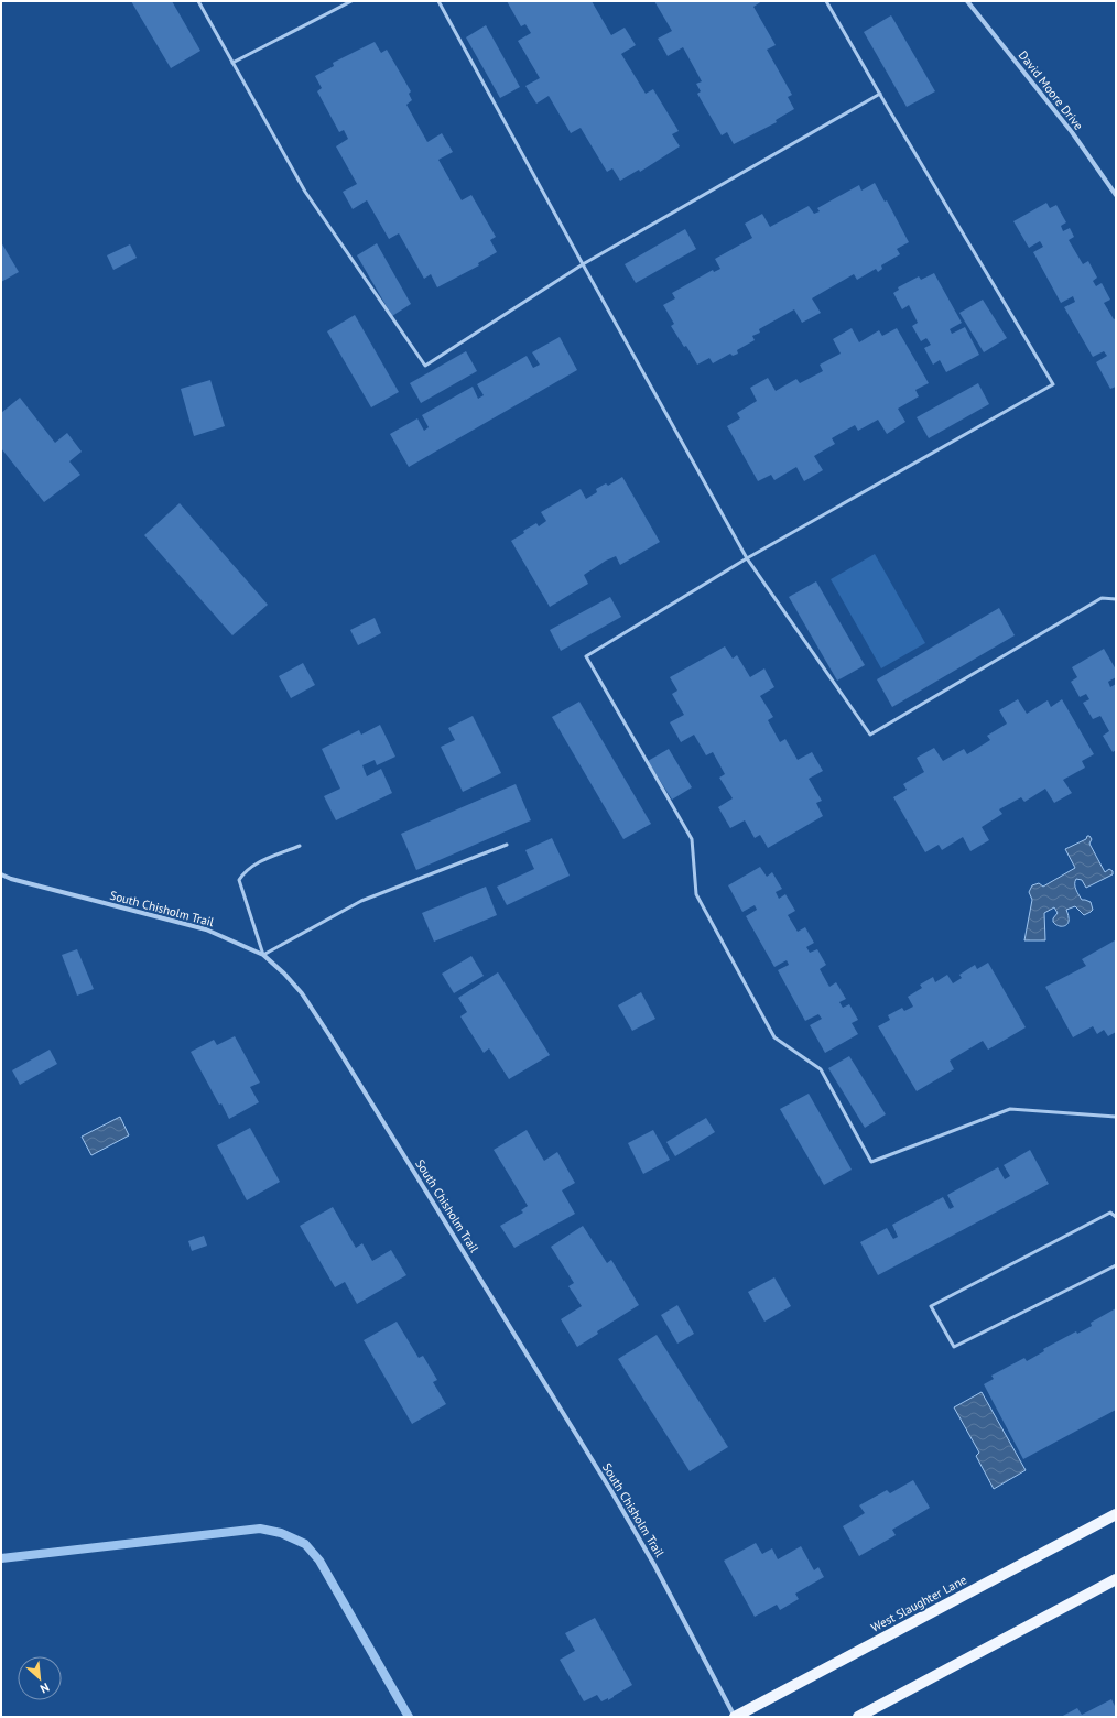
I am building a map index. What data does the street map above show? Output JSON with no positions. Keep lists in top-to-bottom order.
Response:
{
  "streets": {
    "main road": ["West Slaughter Lane"],
    "street": ["David Moore Drive", "South Chisholm Trail"]
  },
  "crossings": [
    ["South Chisholm Trail", "West Slaughter Lane"]
  ],
  "north": "bottom right"
}
